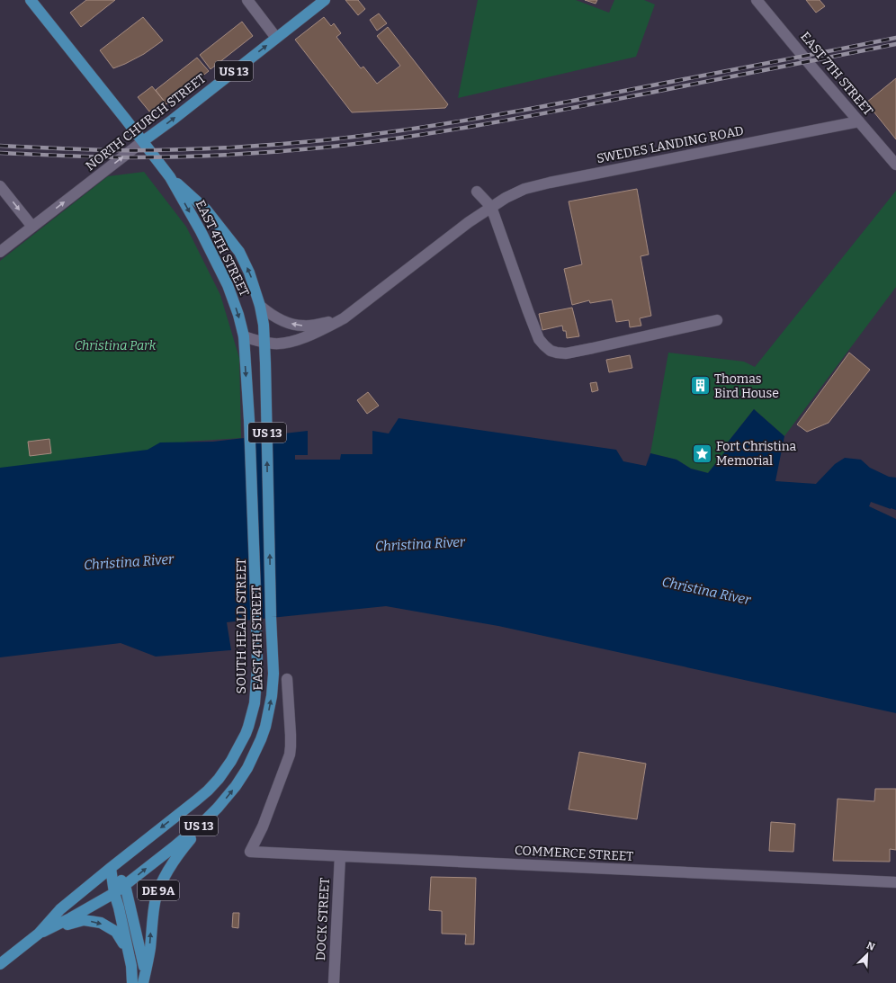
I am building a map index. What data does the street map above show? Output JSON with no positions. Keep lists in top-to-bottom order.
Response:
{
  "streets": {
    "main road": [
      "US 13",
      "NORTH CHURCH STREET",
      "EAST 4TH STREET",
      "SOUTH HEALD STREET",
      "DE 9A"
    ],
    "street": [
      "EAST 7TH STREET",
      "SWEDES LANDING ROAD",
      "COMMERCE STREET",
      "DOCK STREET"
    ]
  },
  "crossings": [
    ["EAST 7TH STREET", "SWEDES LANDING ROAD"],
    ["NORTH CHURCH STREET", "EAST 4TH STREET"],
    ["SWEDES LANDING ROAD", "EAST 4TH STREET"],
    ["EAST 4TH STREET", "SOUTH HEALD STREET"],
    ["SOUTH HEALD STREET", "DE 9A"],
    ["COMMERCE STREET", "DOCK STREET"]
  ],
  "one_way": ["NORTH CHURCH STREET"],
  "water": ["Christina River"],
  "parks": ["Christina Park"],
  "places": {
    "building": ["Thomas Bird House"],
    "place": ["Fort Christina Memorial"]
  },
  "north": "top right"
}
